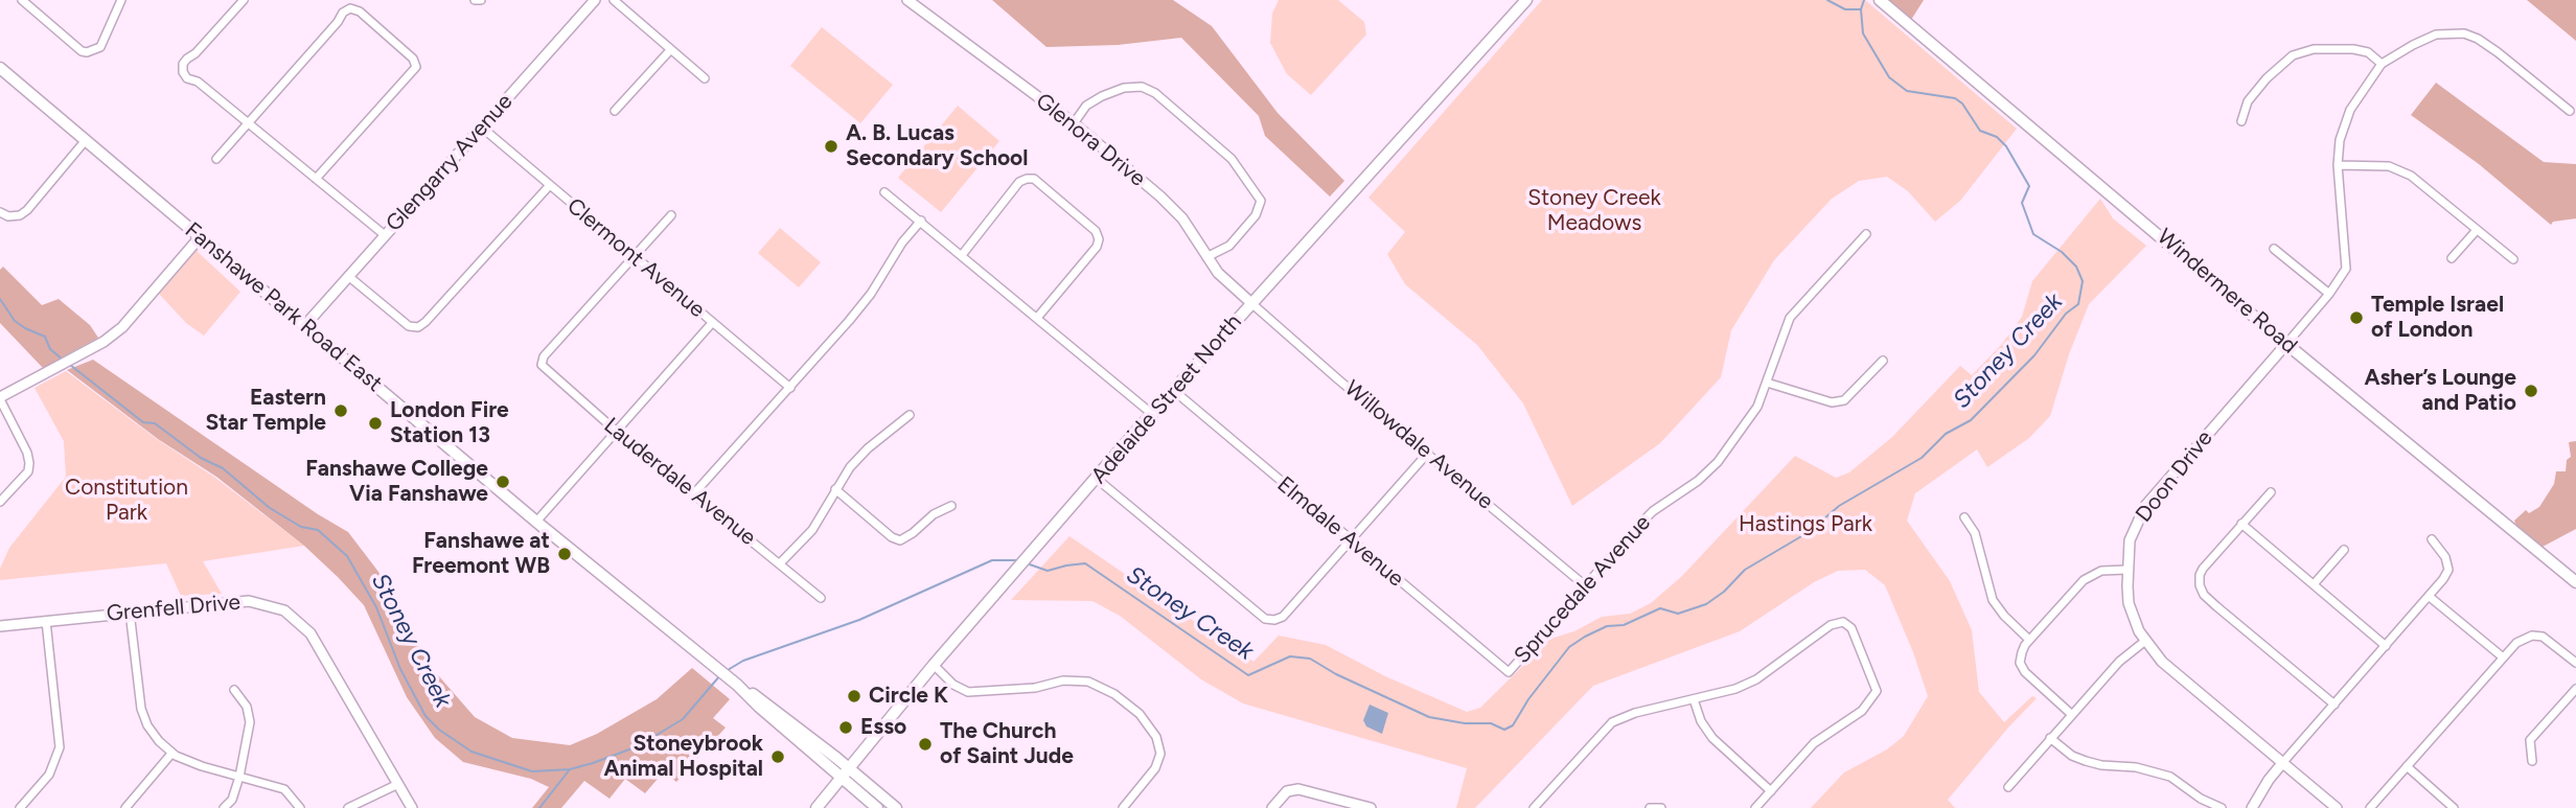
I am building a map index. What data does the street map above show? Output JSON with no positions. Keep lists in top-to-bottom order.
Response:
{
  "streets": {
    "main road": ["Windermere Road", "Fanshawe Park Road East", "Adelaide Street North"],
    "street": [
      "Glenora Drive",
      "Glengarry Avenue",
      "Clermont Avenue",
      "Willowdale Avenue",
      "Doon Drive",
      "Lauderdale Avenue",
      "Elmdale Avenue",
      "Sprucedale Avenue",
      "Grenfell Drive"
    ]
  },
  "crossings": [
    ["Glenora Drive", "Adelaide Street North"],
    ["Glenora Drive", "Willowdale Avenue"],
    ["Glengarry Avenue", "Clermont Avenue"],
    ["Glengarry Avenue", "Fanshawe Park Road East"],
    ["Clermont Avenue", "Lauderdale Avenue"],
    ["Windermere Road", "Doon Drive"],
    ["Fanshawe Park Road East", "Adelaide Street North"],
    ["Adelaide Street North", "Willowdale Avenue"],
    ["Adelaide Street North", "Elmdale Avenue"],
    ["Willowdale Avenue", "Sprucedale Avenue"],
    ["Elmdale Avenue", "Sprucedale Avenue"]
  ],
  "water": ["Stoney Creek"],
  "parks": ["Stoney Creek Meadows", "Constitution Park", "Hastings Park"],
  "places": [
    "A. B. Lucas Secondary School",
    "Temple Israel of London",
    "Asher’s Lounge and Patio",
    "Eastern Star Temple",
    "London Fire Station 13",
    "Fanshawe College Via Fanshawe",
    "Fanshawe at Freemont WB",
    "Circle K",
    "Esso",
    "The Church of Saint Jude",
    "Stoneybrook Animal Hospital"
  ]
}
